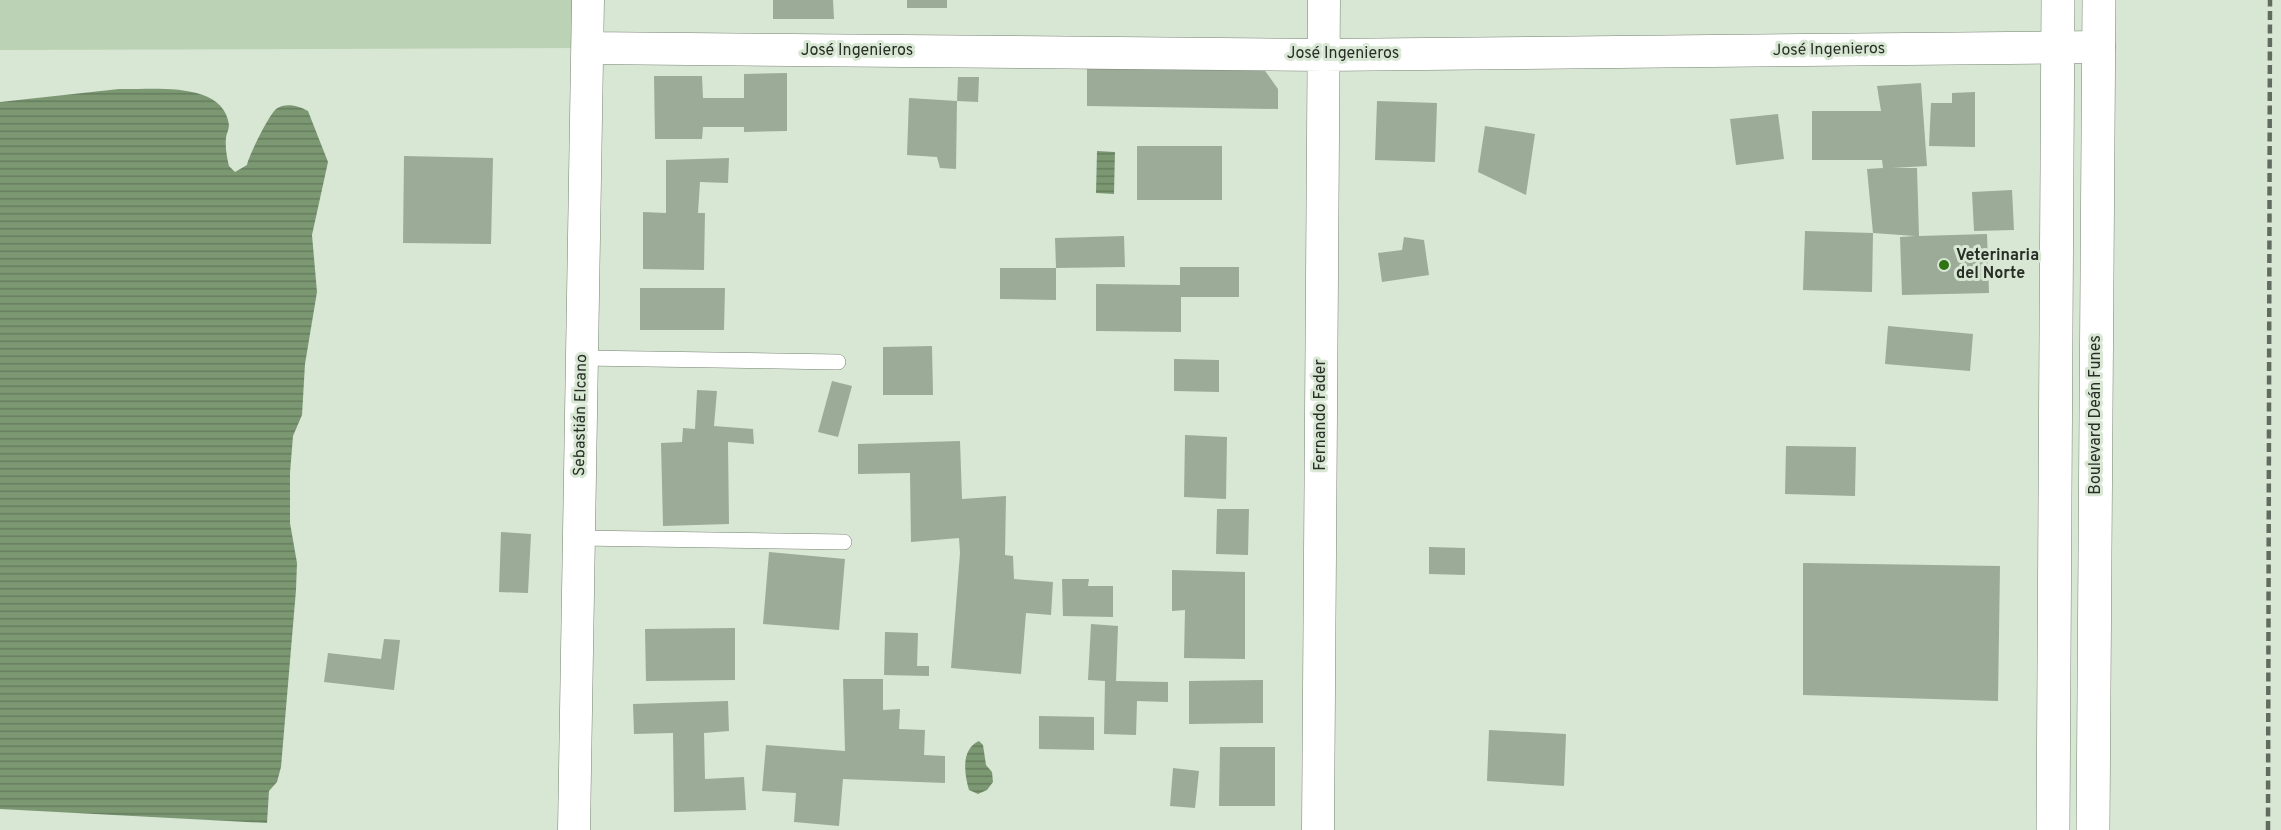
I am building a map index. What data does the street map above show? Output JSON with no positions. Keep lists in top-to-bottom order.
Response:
{
  "streets": {
    "main road": ["Boulevard Deán Funes"],
    "street": ["José Ingenieros", "Sebastián Elcano", "Fernando Fader"]
  },
  "crossings": [
    ["José Ingenieros", "Sebastián Elcano"],
    ["José Ingenieros", "Fernando Fader"],
    ["José Ingenieros", "Boulevard Deán Funes"]
  ],
  "places": ["Veterinaria del Norte"]
}
